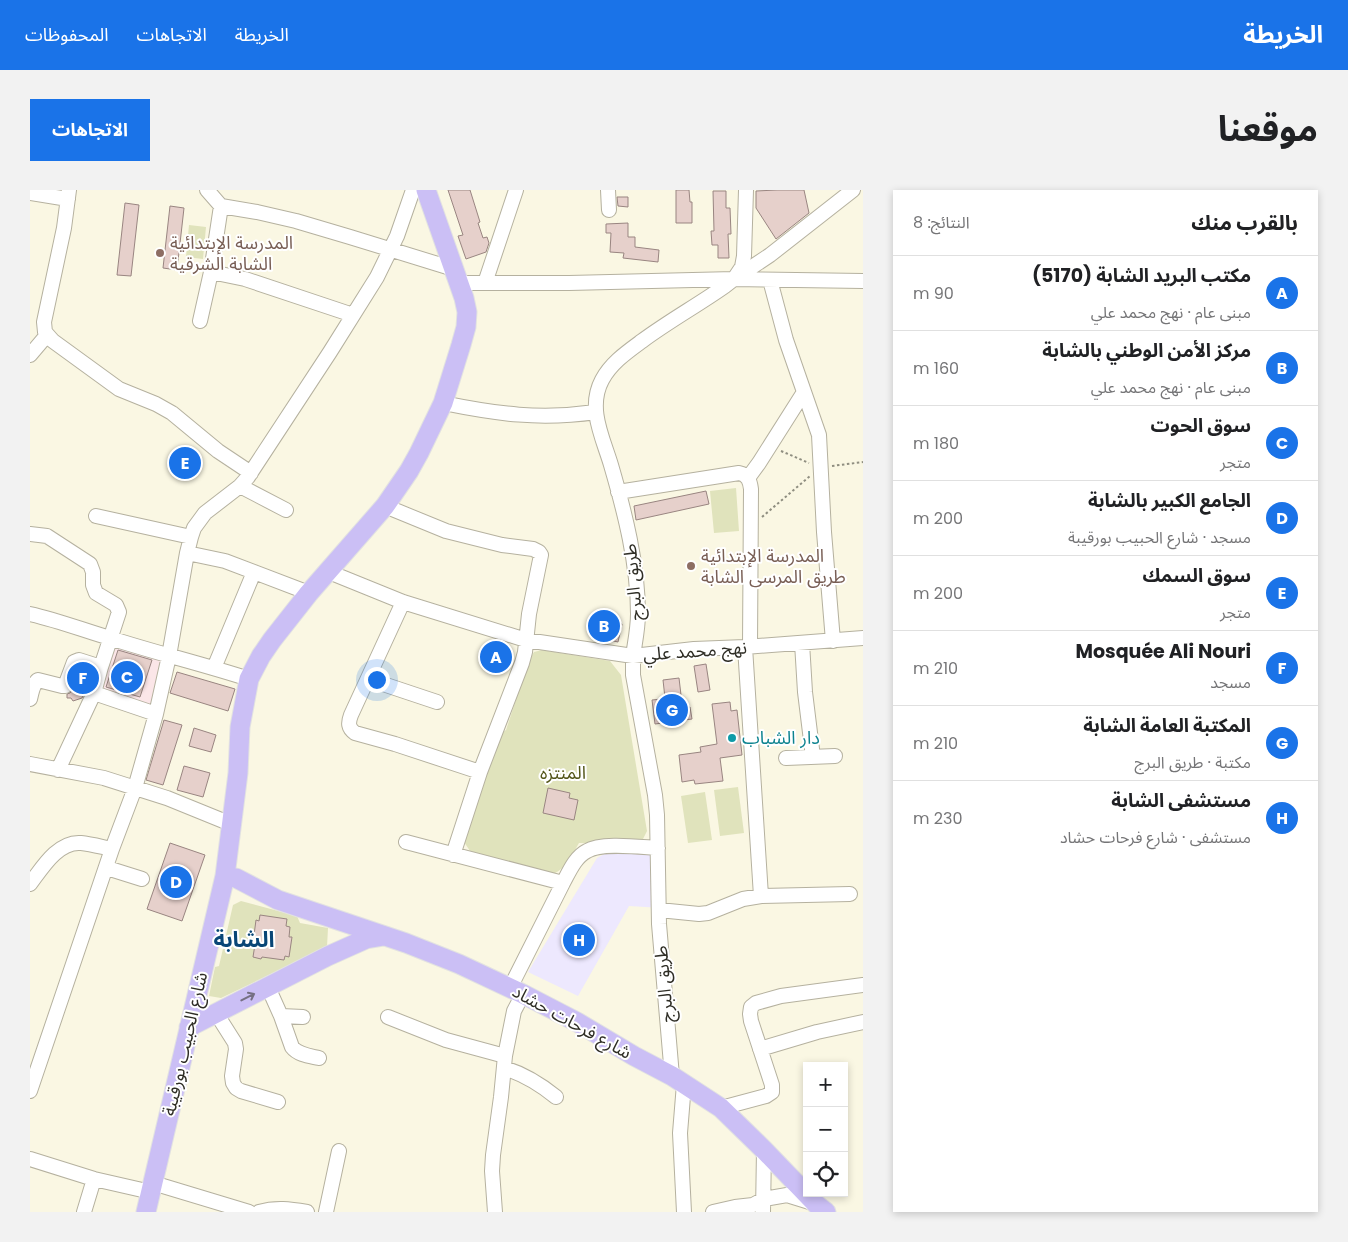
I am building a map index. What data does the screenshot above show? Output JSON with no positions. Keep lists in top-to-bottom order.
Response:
{
  "streets": {
    "main road": ["شارع فرحات حشاد", "شارع الحبيب بورقيبة"],
    "street": ["طريق البرج", "نهج محمد علي"]
  },
  "crossings": [
    ["طريق البرج", "نهج محمد علي"],
    ["طريق البرج", "شارع فرحات حشاد"],
    ["نهج محمد علي", "شارع الحبيب بورقيبة"],
    ["شارع فرحات حشاد", "شارع الحبيب بورقيبة"]
  ],
  "districts": ["الشابة"],
  "parks": ["المنتزه"],
  "places": ["المدرسة الإبتدائية الشابة الشرقية", "المدرسة الإبتدائية طريق المرسى الشابة", "دار الشباب"],
  "page": {
    "header": "الخريطة",
    "nav": ["الخريطة", "الاتجاهات", "المحفوظات"],
    "title": "موقعنا",
    "buttons": "الاتجاهات",
    "heading": ["بالقرب منك", "النتائج: 8"],
    "list": [
      {
        "mark": "A",
        "name": "مكتب البريد الشابة (5170)",
        "note": "مبنى عام · نهج محمد علي",
        "value": "90 m"
      },
      {
        "mark": "B",
        "name": "مركز الأمن الوطني بالشابة",
        "note": "مبنى عام · نهج محمد علي",
        "value": "160 m"
      },
      {
        "mark": "C",
        "name": "سوق الحوت",
        "note": "متجر",
        "value": "180 m"
      },
      {
        "mark": "D",
        "name": "الجامع الكبير بالشابة",
        "note": "مسجد · شارع الحبيب بورقيبة",
        "value": "200 m"
      },
      {
        "mark": "E",
        "name": "سوق السمك",
        "note": "متجر",
        "value": "200 m"
      },
      {
        "mark": "F",
        "name": "Mosquée Ali Nouri",
        "note": "مسجد",
        "value": "210 m"
      },
      {
        "mark": "G",
        "name": "المكتبة العامة الشابة",
        "note": "مكتبة · طريق البرج",
        "value": "210 m"
      },
      {
        "mark": "H",
        "name": "مستشفى الشابة",
        "note": "مستشفى · شارع فرحات حشاد",
        "value": "230 m"
      }
    ],
    "pins": [
      "E",
      "B",
      "A",
      "C",
      "F",
      "G",
      "D",
      "H"
    ],
    "map_buttons": ["+", "−"]
  }
}
